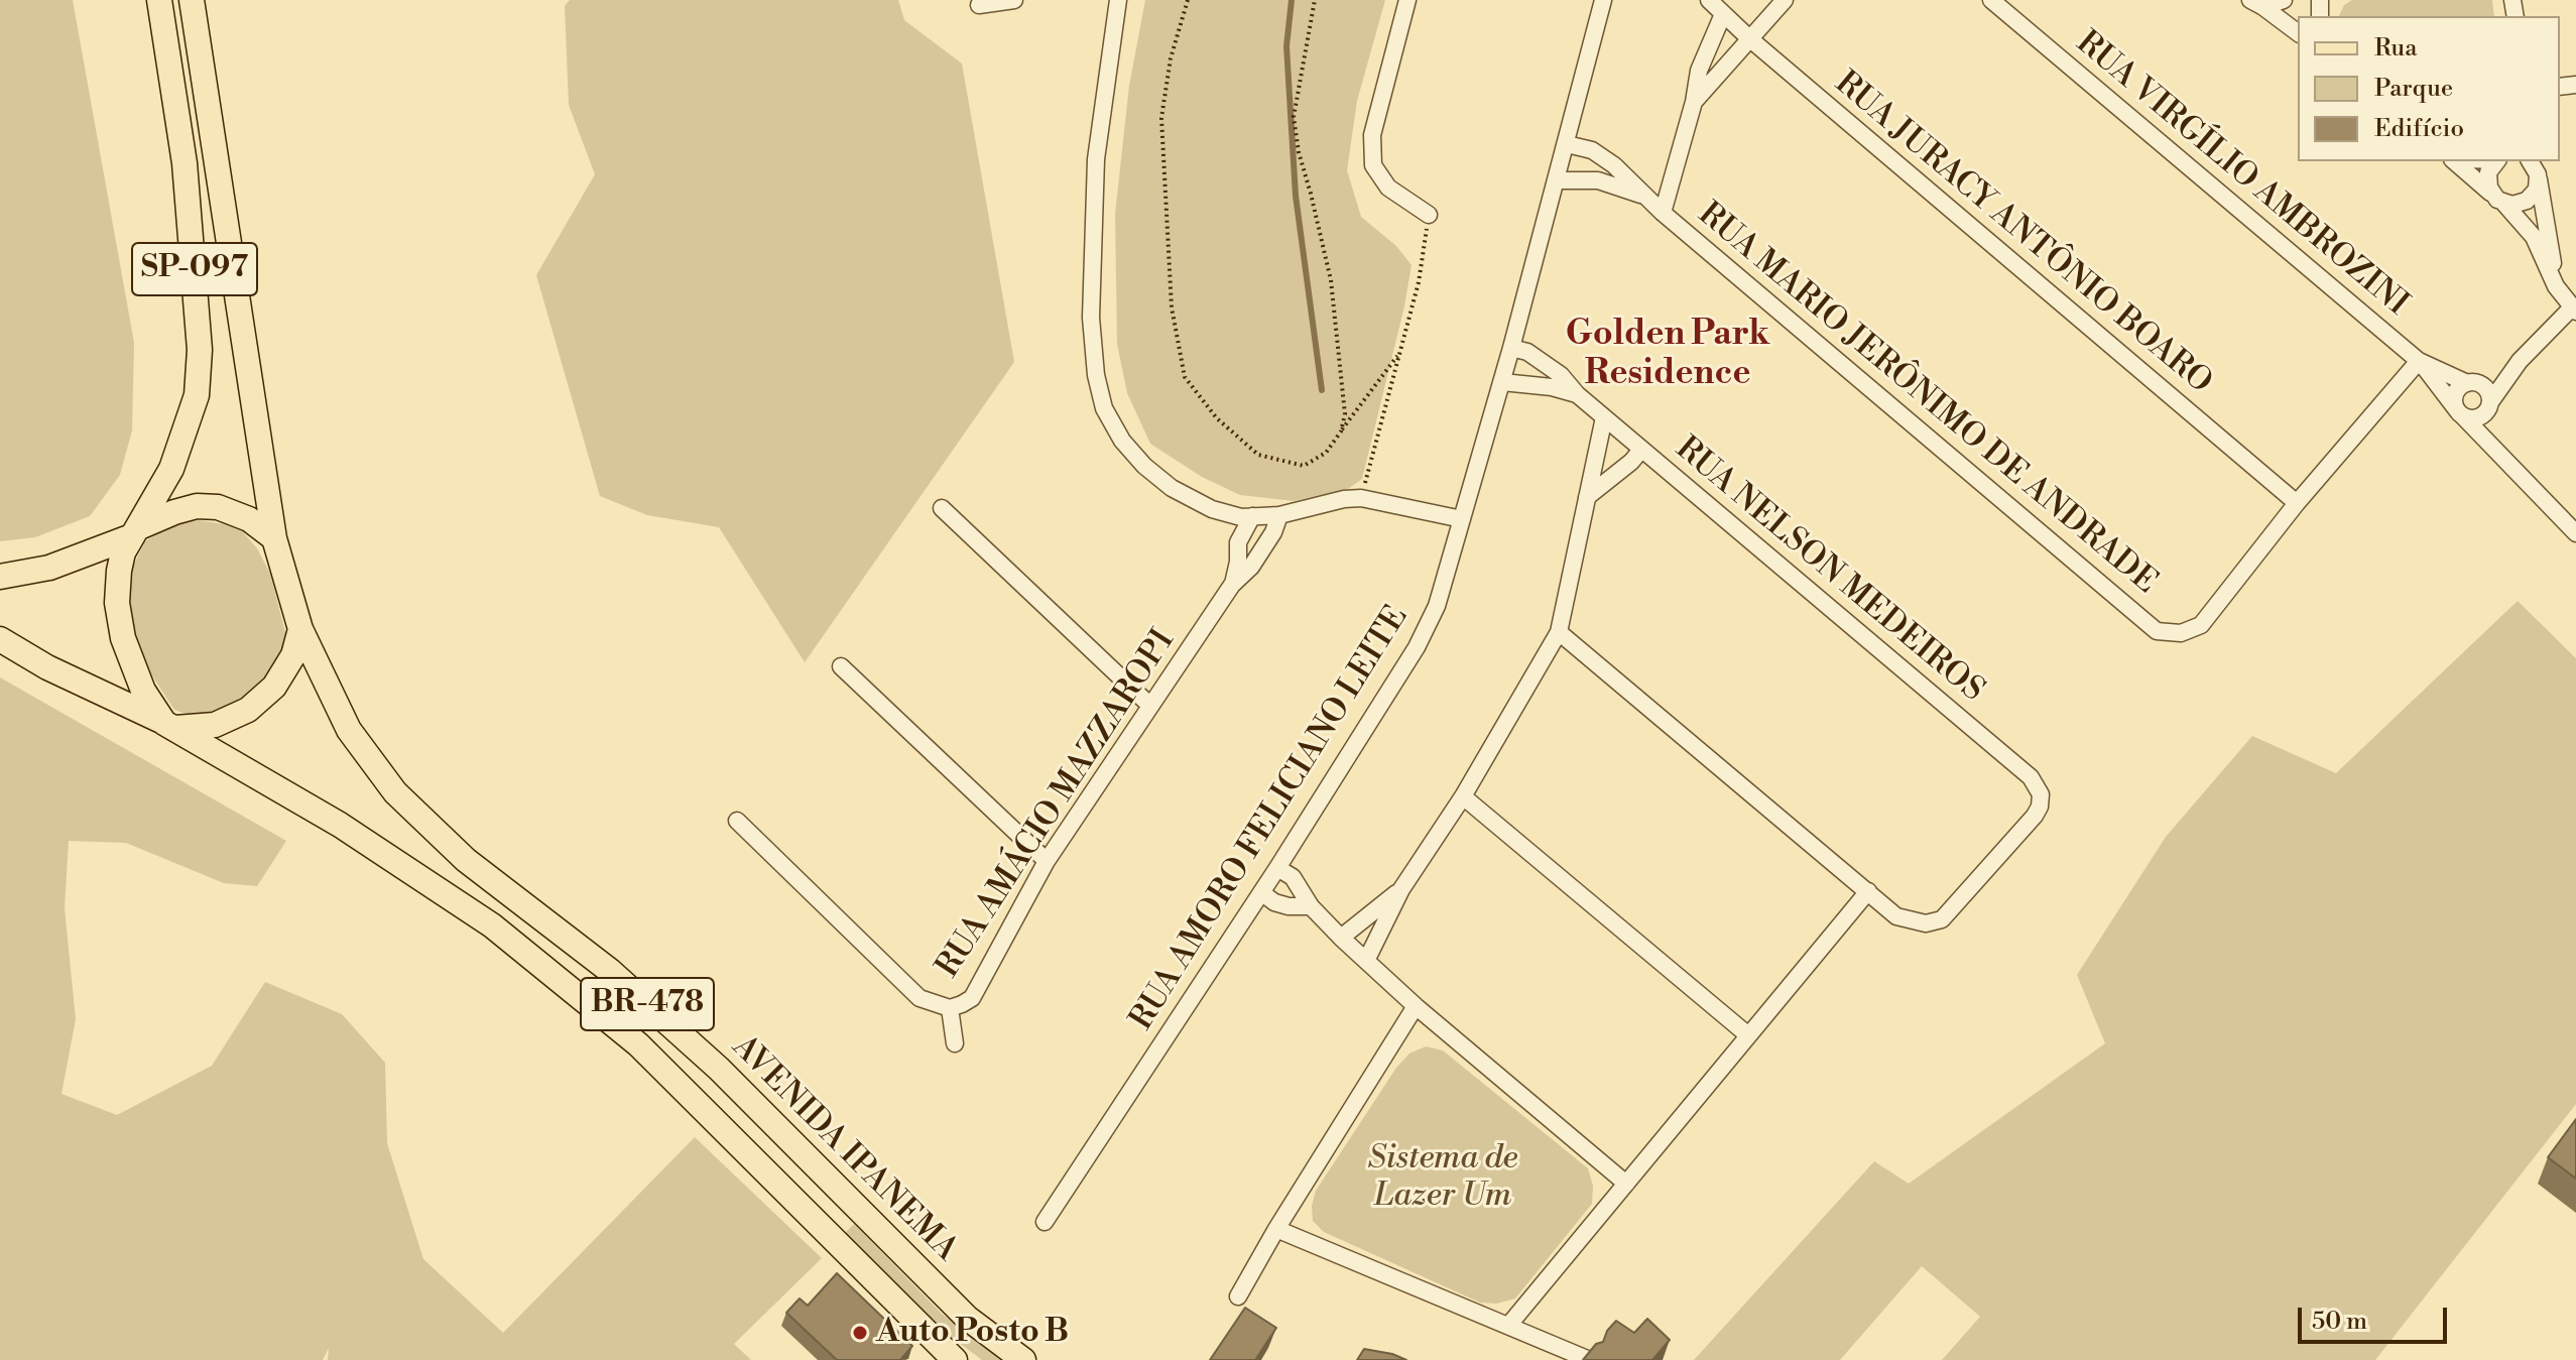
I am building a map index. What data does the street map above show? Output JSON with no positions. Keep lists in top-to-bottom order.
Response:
{
  "streets": {
    "main road": ["SP-097", "BR-478", "AVENIDA IPANEMA"],
    "street": [
      "RUA VIRGÍLIO AMBROZINI",
      "RUA JURACY ANTÔNIO BOARO",
      "RUA MARIO JERÔNIMO DE ANDRADE",
      "RUA NELSON MEDEIROS",
      "RUA AMÁCIO MAZZAROPI",
      "RUA AMORO FELICIANO LEITE"
    ]
  },
  "crossings": [
    ["RUA JURACY ANTÔNIO BOARO", "RUA MARIO JERÔNIMO DE ANDRADE"],
    ["SP-097", "BR-478"],
    ["SP-097", "AVENIDA IPANEMA"],
    ["RUA MARIO JERÔNIMO DE ANDRADE", "RUA AMORO FELICIANO LEITE"],
    ["RUA NELSON MEDEIROS", "RUA AMORO FELICIANO LEITE"],
    ["BR-478", "AVENIDA IPANEMA"]
  ],
  "districts": ["Golden Park Residence"],
  "parks": ["Sistema de Lazer Um"],
  "places": ["Auto Posto B"],
  "legend": ["Rua", "Parque", "Edifício"],
  "scale_bar": "50 m"
}
